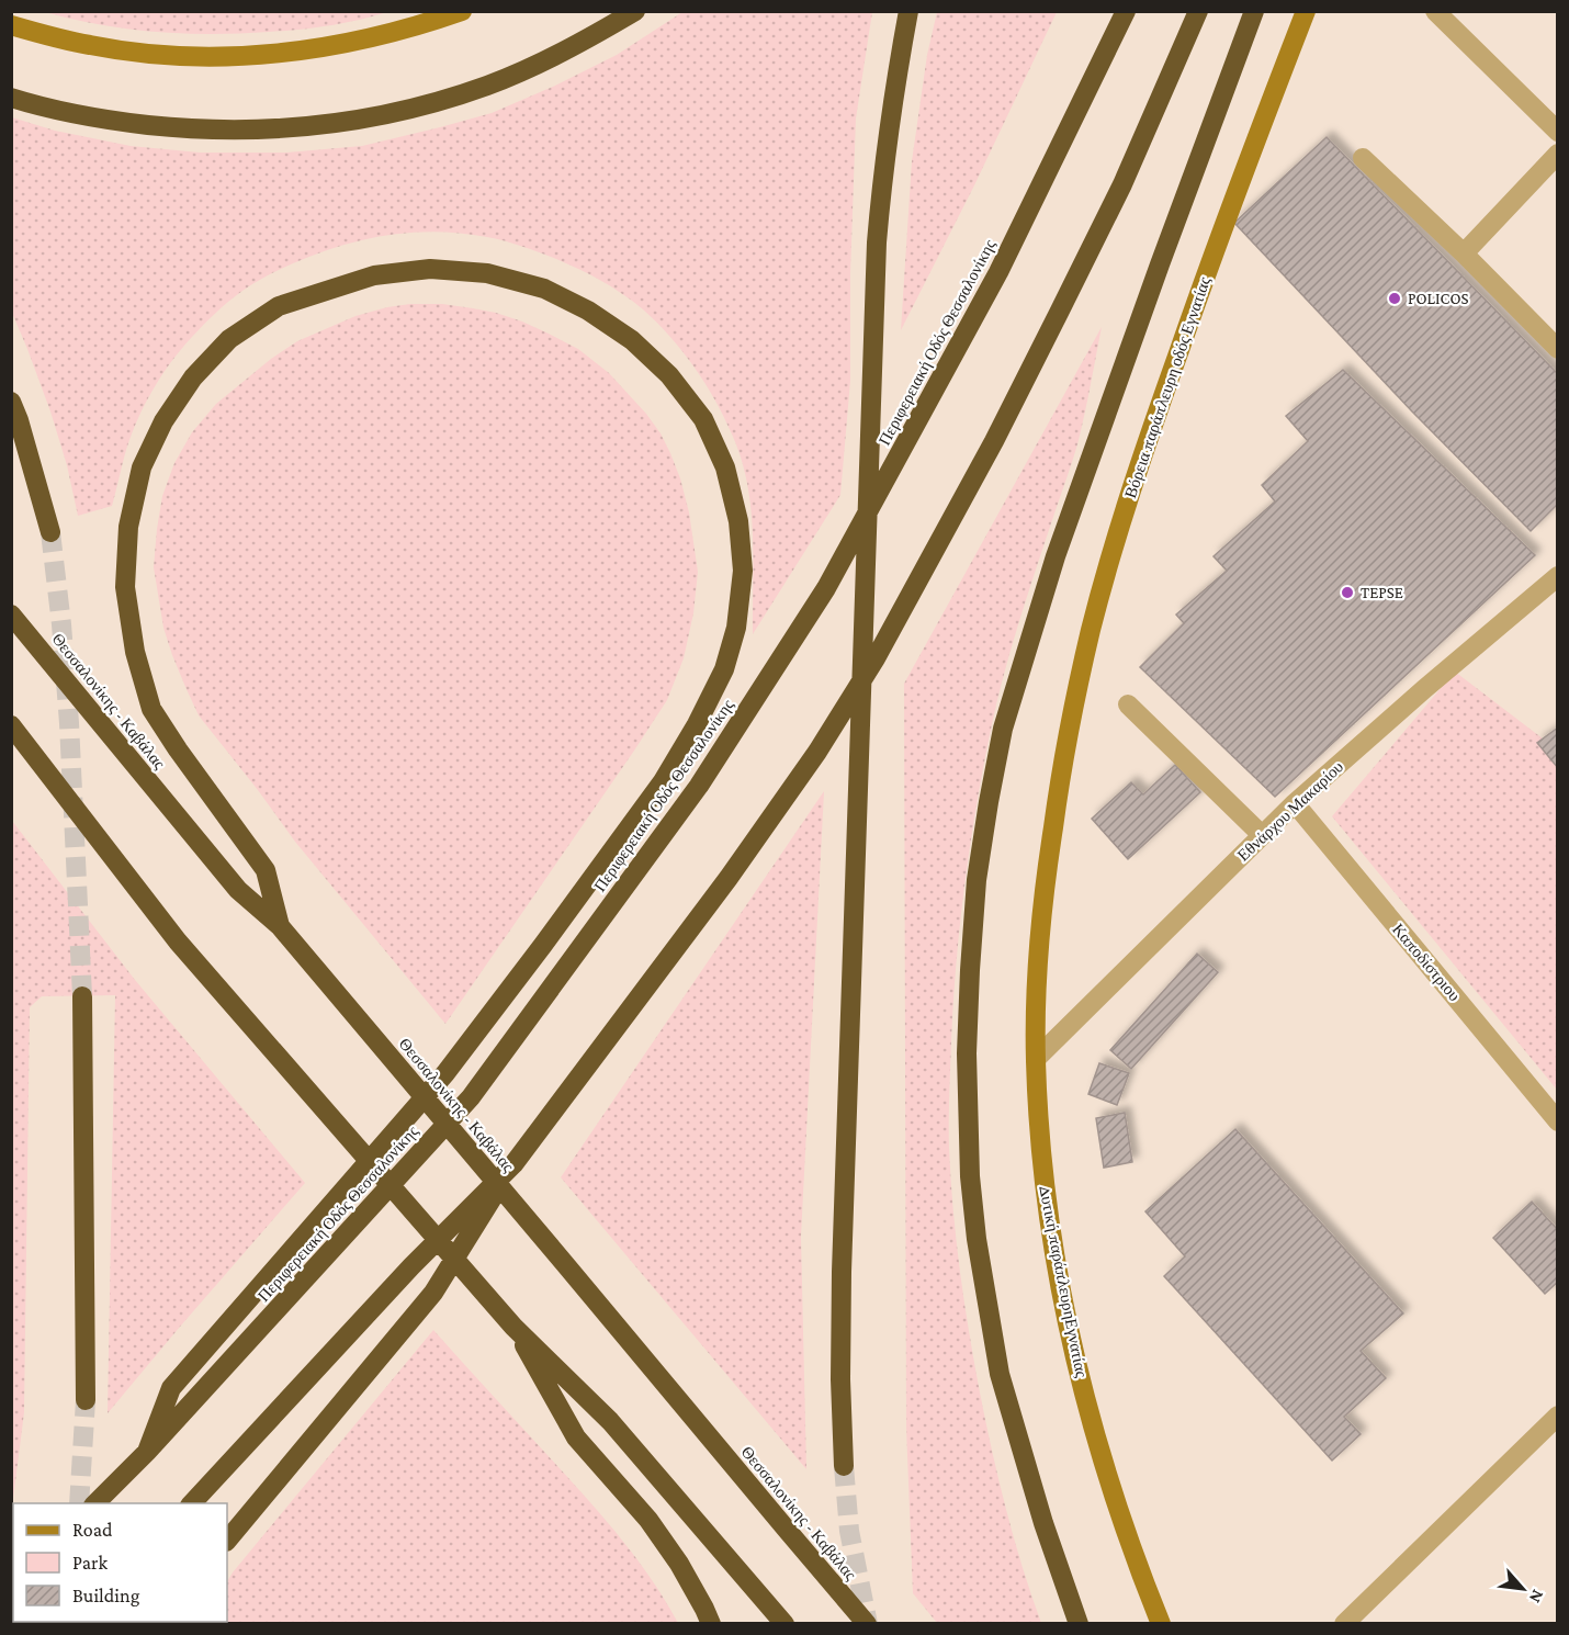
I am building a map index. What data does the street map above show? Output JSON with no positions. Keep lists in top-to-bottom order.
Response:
{
  "streets": {
    "highway": ["Περιφερειακή Οδός Θεσσαλονίκης", "Θεσσαλονίκης - Καβάλας"],
    "street": [
      "Βόρεια παράπλευρη οδός Εγνατίας",
      "Εθνάρχου Μακαρίου",
      "Καποδίστριου",
      "Δυτική παράπλευρηΕγνατίας"
    ]
  },
  "crossings": [
    ["Βόρεια παράπλευρη οδός Εγνατίας", "Δυτική παράπλευρηΕγνατίας"],
    ["Εθνάρχου Μακαρίου", "Καποδίστριου"],
    ["Εθνάρχου Μακαρίου", "Δυτική παράπλευρηΕγνατίας"]
  ],
  "places": ["POLICOS", "TEPSE"],
  "legend": ["Road", "Park", "Building"],
  "north": "bottom right"
}
